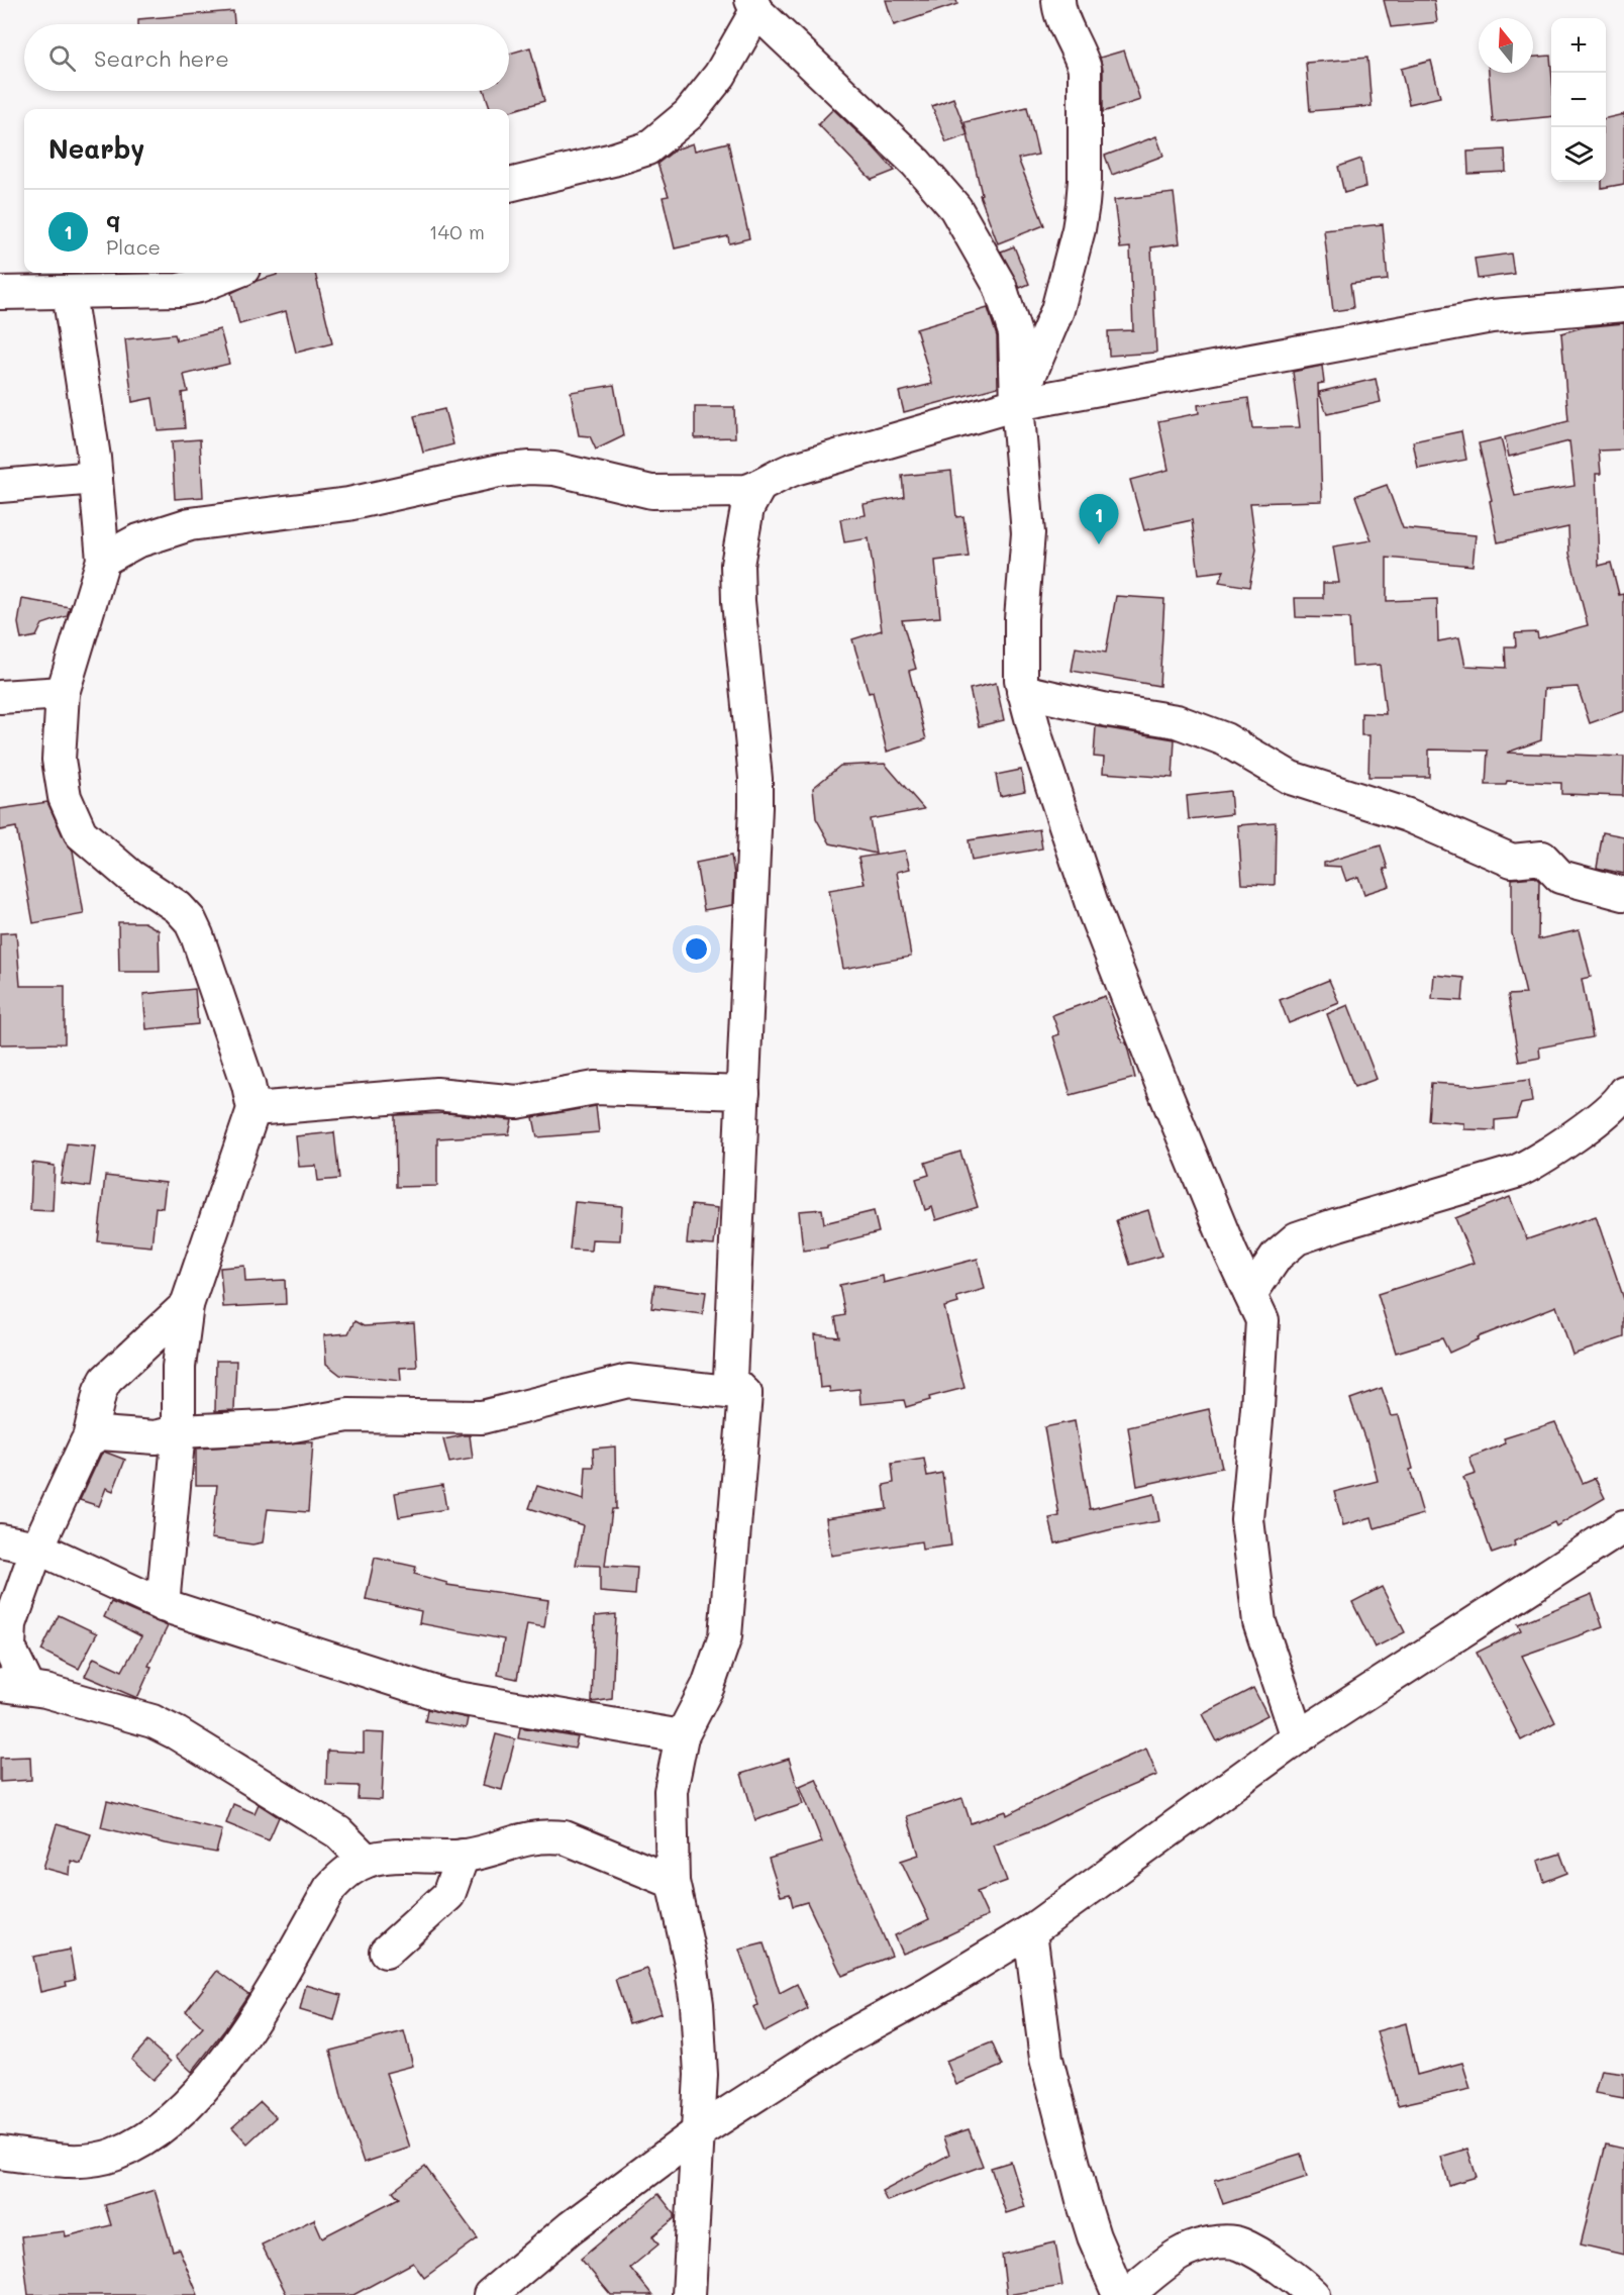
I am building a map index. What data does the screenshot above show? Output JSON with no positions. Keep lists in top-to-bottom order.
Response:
{
  "north": "top",
  "page": {
    "map_buttons": ["+", "−"],
    "search": "Search here",
    "heading": "Nearby",
    "list": [
      {
        "mark": "1",
        "name": "q",
        "note": "Place",
        "value": "140 m"
      }
    ],
    "pins": "1"
  }
}
